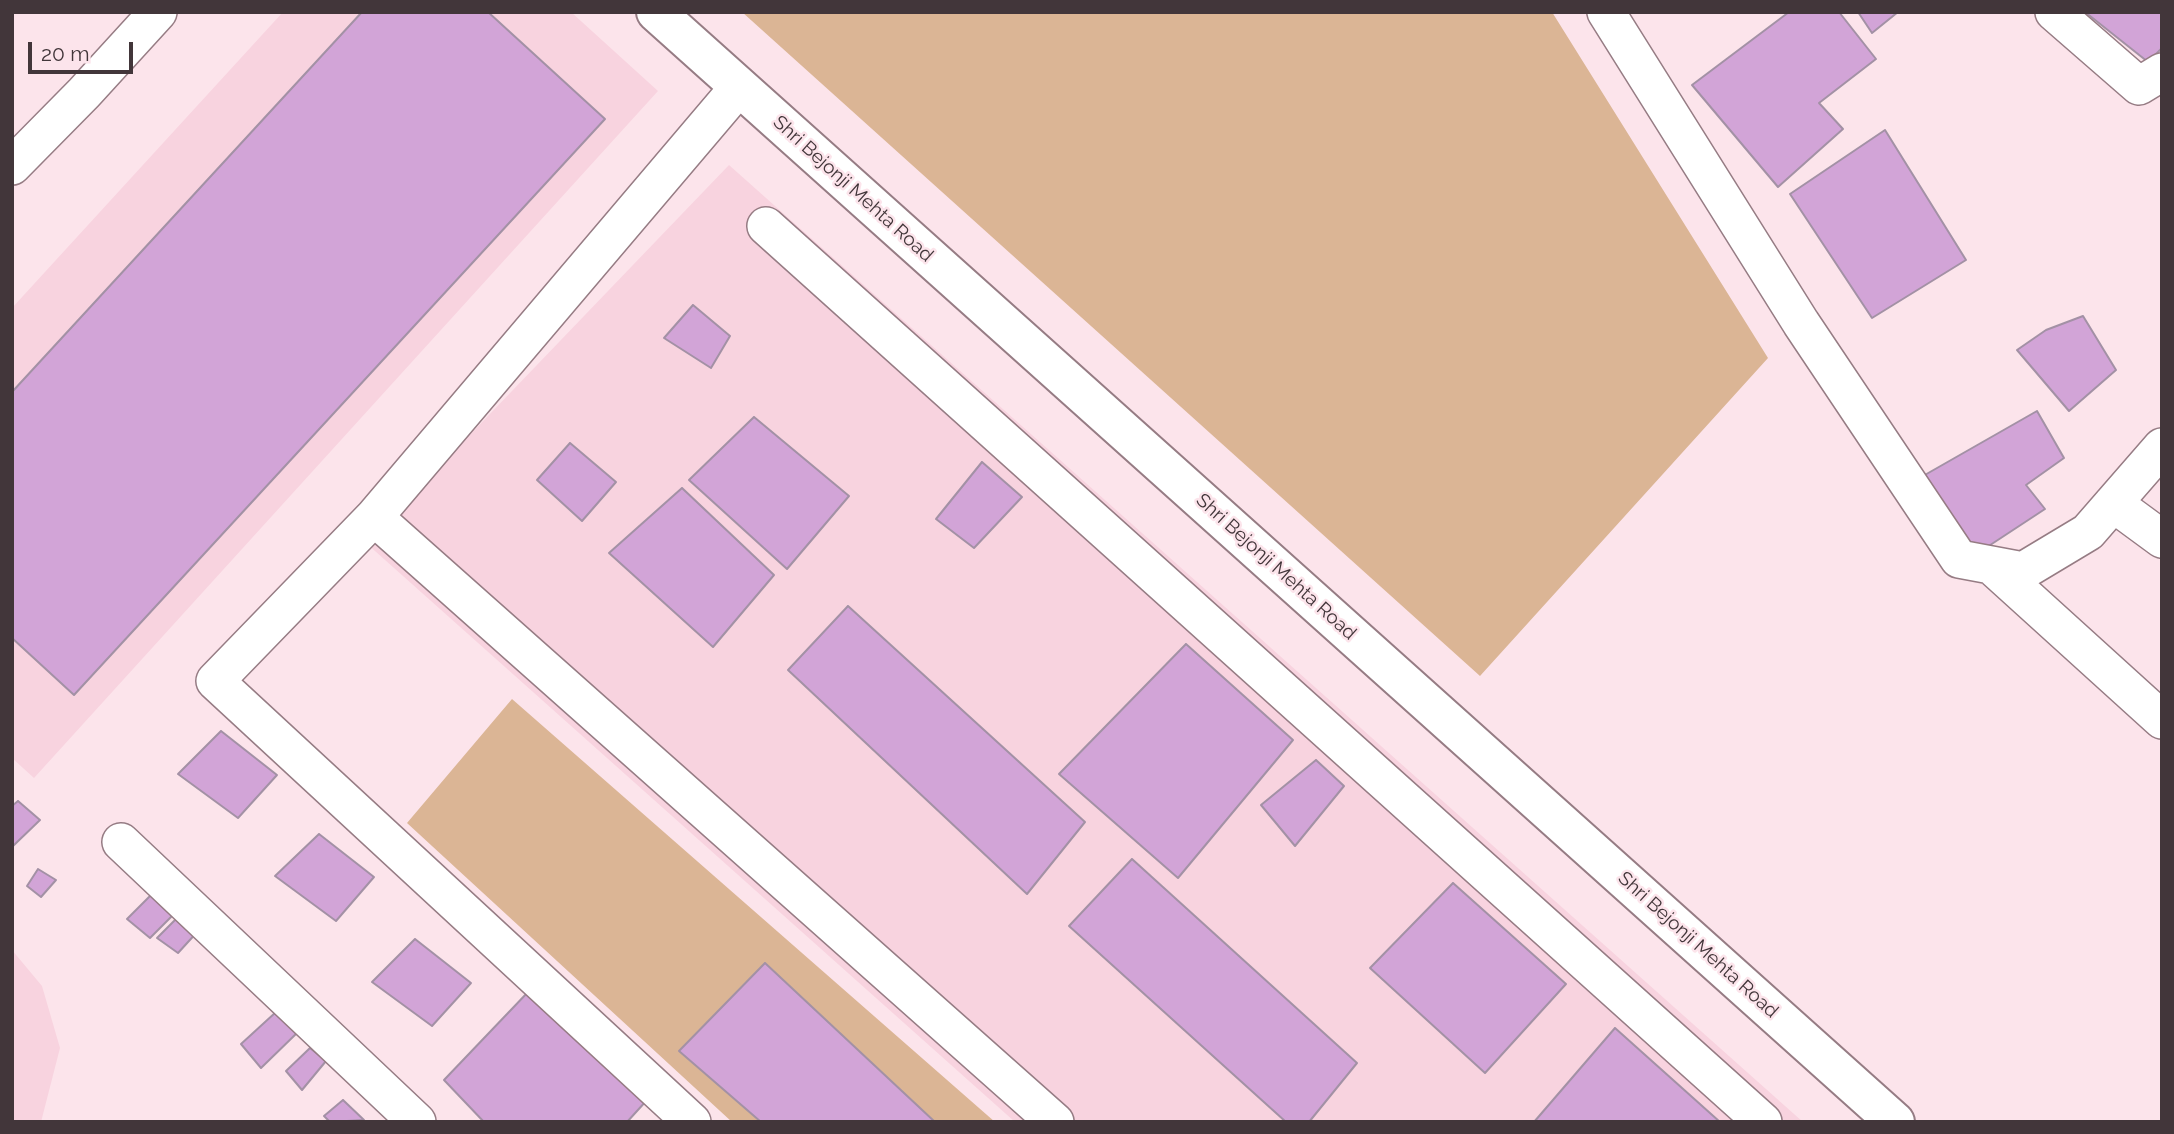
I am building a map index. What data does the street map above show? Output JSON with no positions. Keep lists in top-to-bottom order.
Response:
{
  "streets": {
    "main road": ["Shri Bejonji Mehta Road"]
  },
  "scale_bar": "20 m"
}
